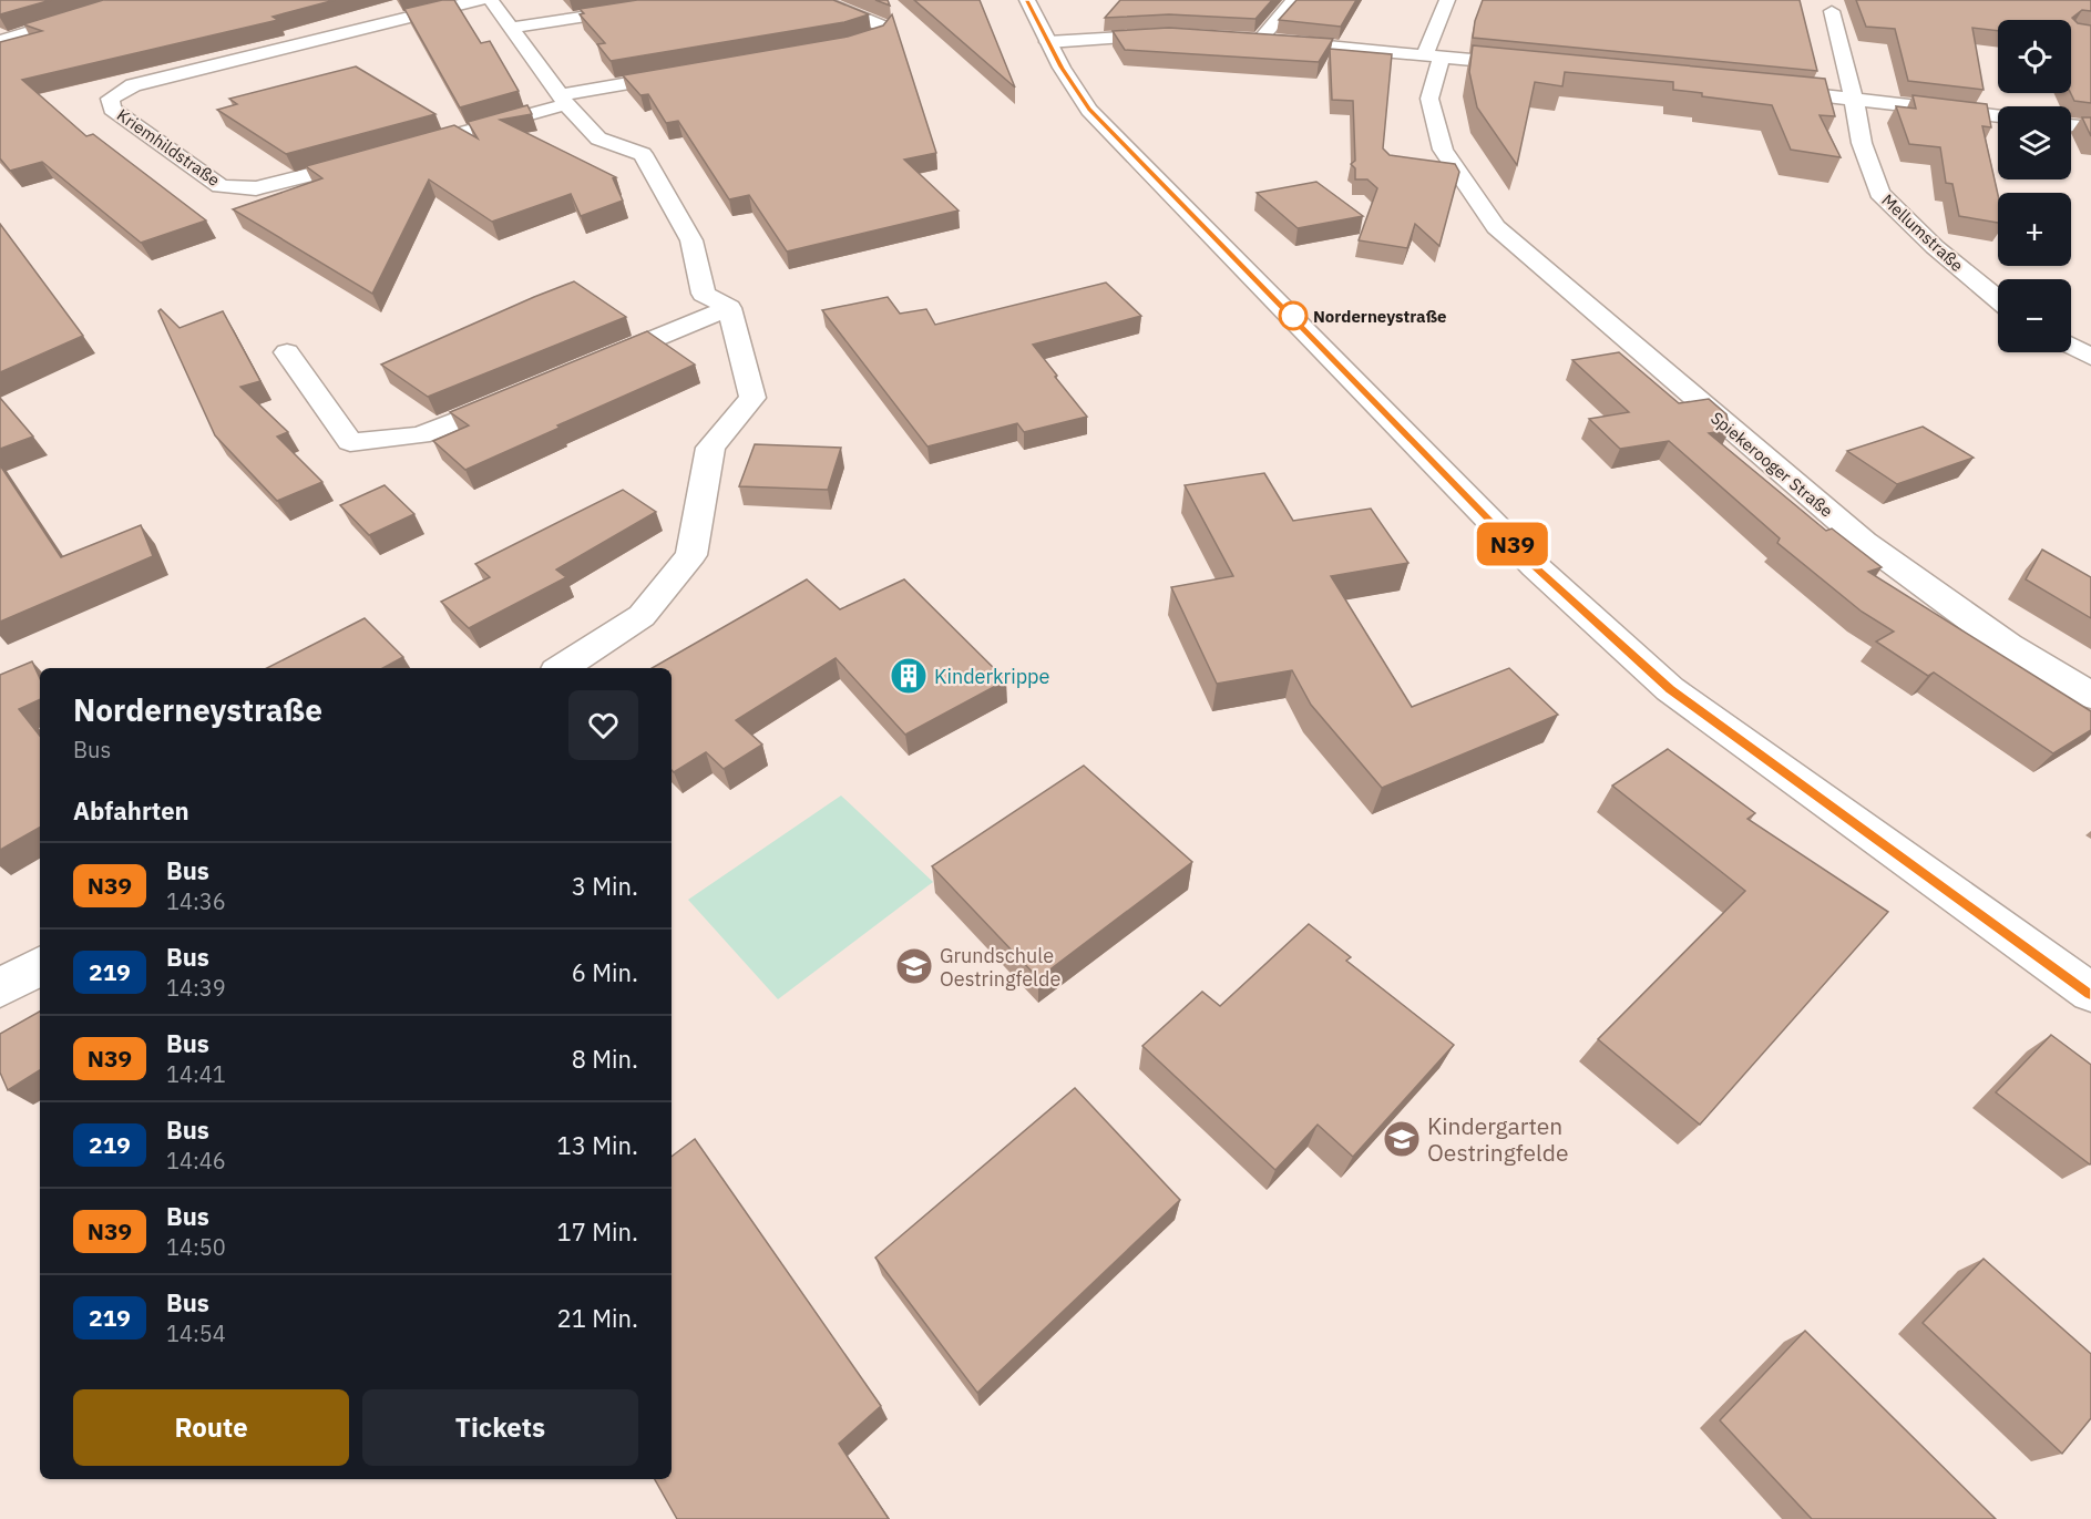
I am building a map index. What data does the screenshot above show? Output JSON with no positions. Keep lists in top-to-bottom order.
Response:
{
  "streets": {
    "street": ["Kriemhildstraße", "Mellumstraße", "Spiekerooger Straße"]
  },
  "places": {
    "other": ["Norderneystraße"],
    "building": ["Kinderkrippe"],
    "school or university": ["Grundschule Oestringfelde", "Kindergarten Oestringfelde"]
  },
  "lines": ["bus line N39"],
  "page": {
    "on_map": "N39",
    "map_buttons": ["+", "−"],
    "heading": [
      ["Norderneystraße", "Bus"],
      "Abfahrten"
    ],
    "list": [
      {
        "mark": "N39",
        "name": "Bus",
        "note": "14:36",
        "value": "3 Min."
      },
      {
        "mark": "219",
        "name": "Bus",
        "note": "14:39",
        "value": "6 Min."
      },
      {
        "mark": "N39",
        "name": "Bus",
        "note": "14:41",
        "value": "8 Min."
      },
      {
        "mark": "219",
        "name": "Bus",
        "note": "14:46",
        "value": "13 Min."
      },
      {
        "mark": "N39",
        "name": "Bus",
        "note": "14:50",
        "value": "17 Min."
      },
      {
        "mark": "219",
        "name": "Bus",
        "note": "14:54",
        "value": "21 Min."
      }
    ],
    "buttons": ["Route", "Tickets"]
  }
}
